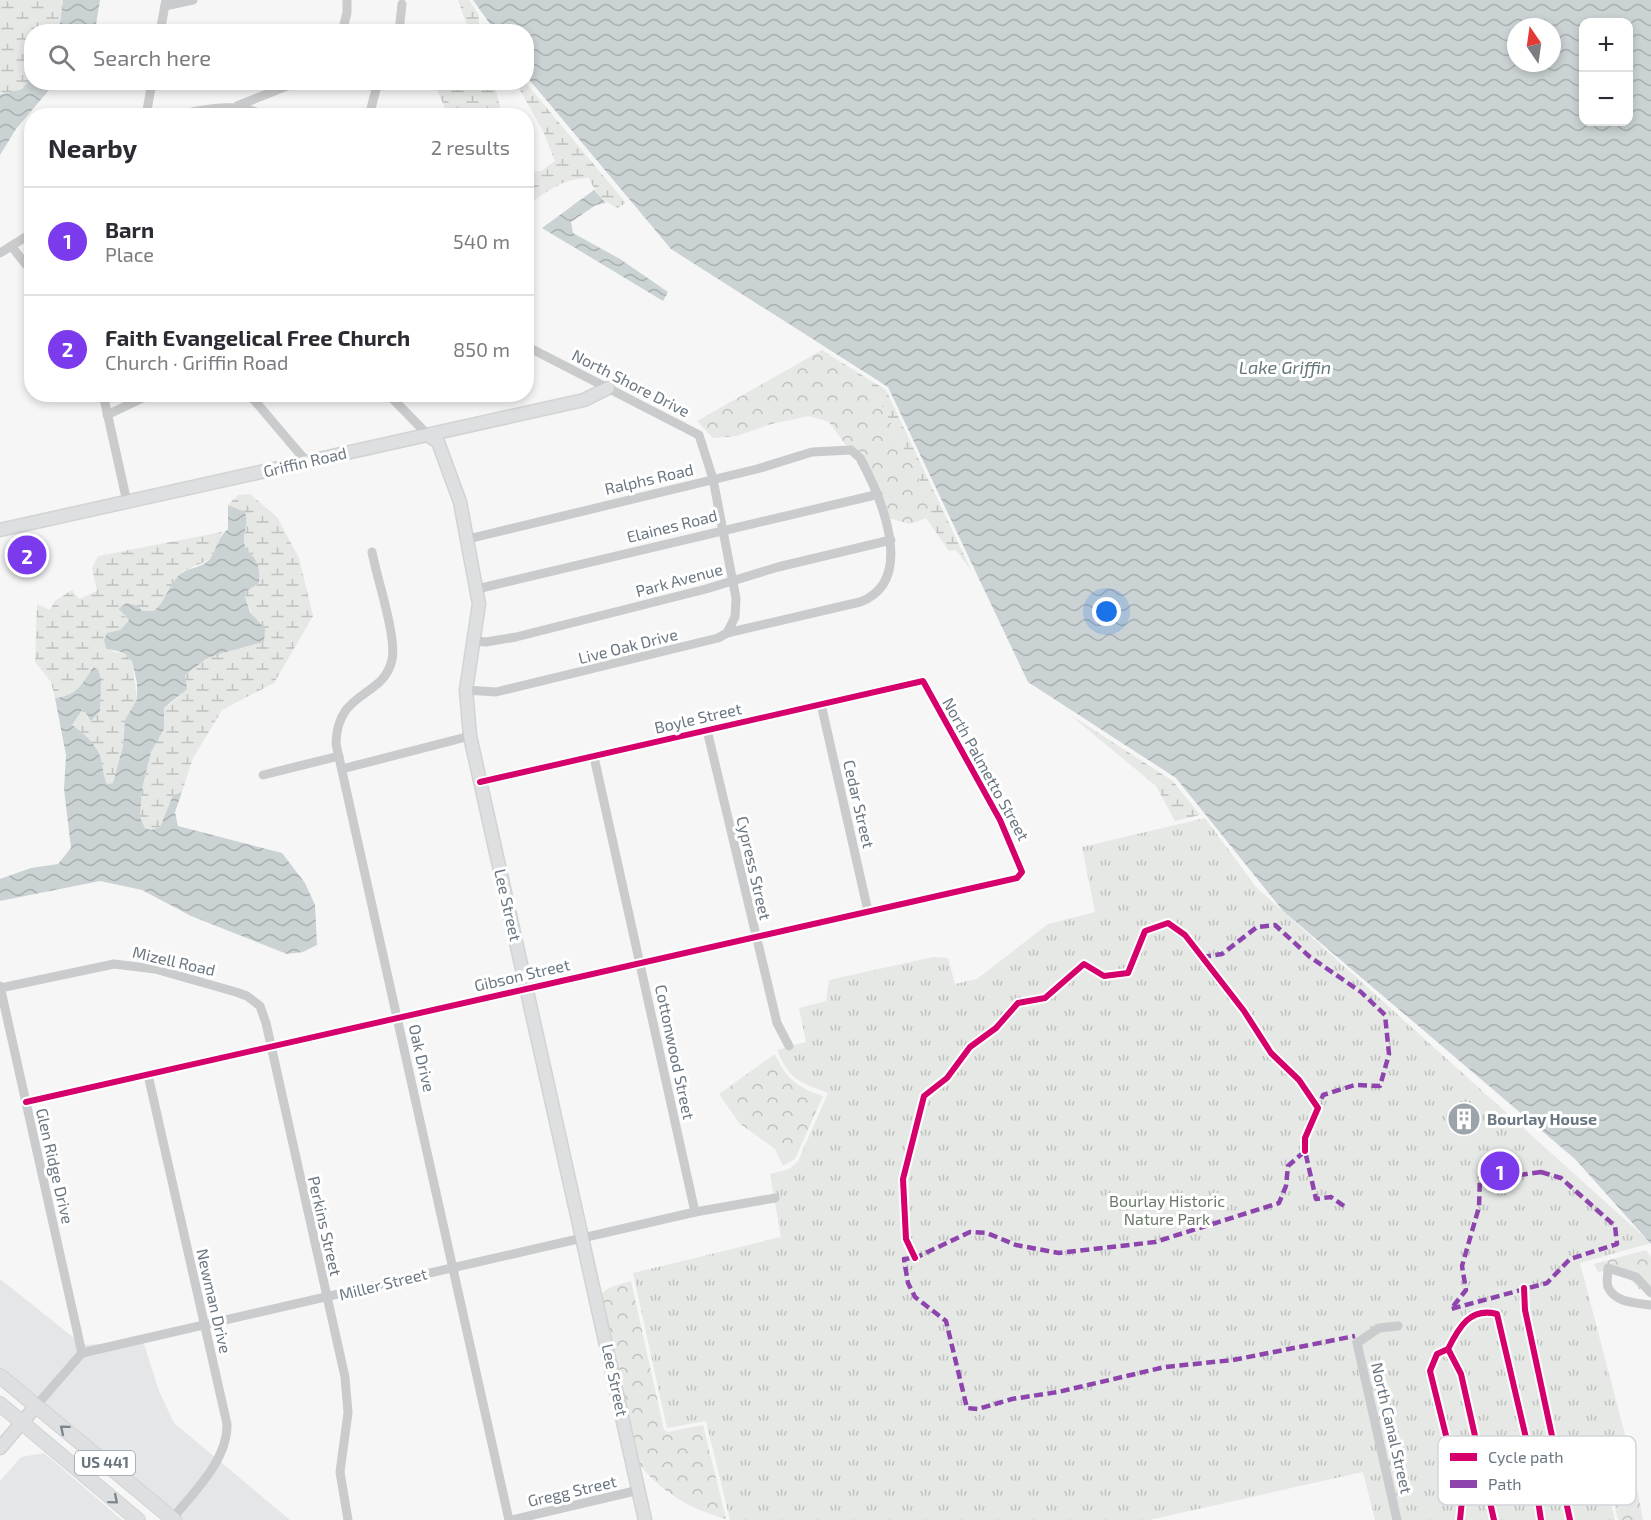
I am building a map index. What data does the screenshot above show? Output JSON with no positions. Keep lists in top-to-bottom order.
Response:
{
  "streets": {
    "main road": ["US 441"],
    "street": [
      "North Shore Drive",
      "Griffin Road",
      "Ralphs Road",
      "Elaines Road",
      "Park Avenue",
      "Live Oak Drive",
      "Boyle Street",
      "North Palmetto Street",
      "Cedar Street",
      "Cypress Street",
      "Lee Street",
      "Mizell Road",
      "Gibson Street",
      "Cottonwood Street",
      "Oak Drive",
      "Glen Ridge Drive",
      "Perkins Street",
      "Miller Street",
      "Newman Drive",
      "North Canal Street",
      "Gregg Street"
    ]
  },
  "crossings": [
    ["North Shore Drive", "Griffin Road"],
    ["North Shore Drive", "Ralphs Road"],
    ["North Shore Drive", "Elaines Road"],
    ["North Shore Drive", "Park Avenue"],
    ["North Shore Drive", "Live Oak Drive"],
    ["Griffin Road", "Lee Street"],
    ["Ralphs Road", "Elaines Road"],
    ["Ralphs Road", "Lee Street"],
    ["Elaines Road", "Lee Street"],
    ["Park Avenue", "Live Oak Drive"],
    ["Park Avenue", "Lee Street"],
    ["Live Oak Drive", "Lee Street"],
    ["Boyle Street", "North Palmetto Street"],
    ["Boyle Street", "Cedar Street"],
    ["Boyle Street", "Cypress Street"],
    ["Boyle Street", "Lee Street"],
    ["Boyle Street", "Cottonwood Street"],
    ["North Palmetto Street", "Gibson Street"],
    ["Cedar Street", "Gibson Street"],
    ["Cypress Street", "Gibson Street"],
    ["Lee Street", "Gibson Street"],
    ["Lee Street", "Miller Street"],
    ["Lee Street", "Gregg Street"],
    ["Mizell Road", "Gibson Street"],
    ["Mizell Road", "Glen Ridge Drive"],
    ["Mizell Road", "Perkins Street"],
    ["Gibson Street", "Cottonwood Street"],
    ["Gibson Street", "Oak Drive"],
    ["Gibson Street", "Glen Ridge Drive"],
    ["Gibson Street", "Perkins Street"],
    ["Gibson Street", "Newman Drive"],
    ["Cottonwood Street", "Miller Street"],
    ["Oak Drive", "Miller Street"],
    ["Oak Drive", "Gregg Street"],
    ["Glen Ridge Drive", "Miller Street"],
    ["Perkins Street", "Miller Street"],
    ["Miller Street", "Newman Drive"],
    ["Newman Drive", "US 441"]
  ],
  "water": ["Lake Griffin"],
  "parks": ["Bourlay Historic Nature Park"],
  "places": {
    "building": ["Bourlay House"]
  },
  "legend": ["Cycle path", "Path"],
  "north": "top",
  "page": {
    "map_buttons": ["+", "−"],
    "search": "Search here",
    "heading": ["Nearby", "2 results"],
    "list": [
      {
        "mark": "1",
        "name": "Barn",
        "note": "Place",
        "value": "540 m"
      },
      {
        "mark": "2",
        "name": "Faith Evangelical Free Church",
        "note": "Church · Griffin Road",
        "value": "850 m"
      }
    ],
    "pins": ["2", "1"]
  }
}
